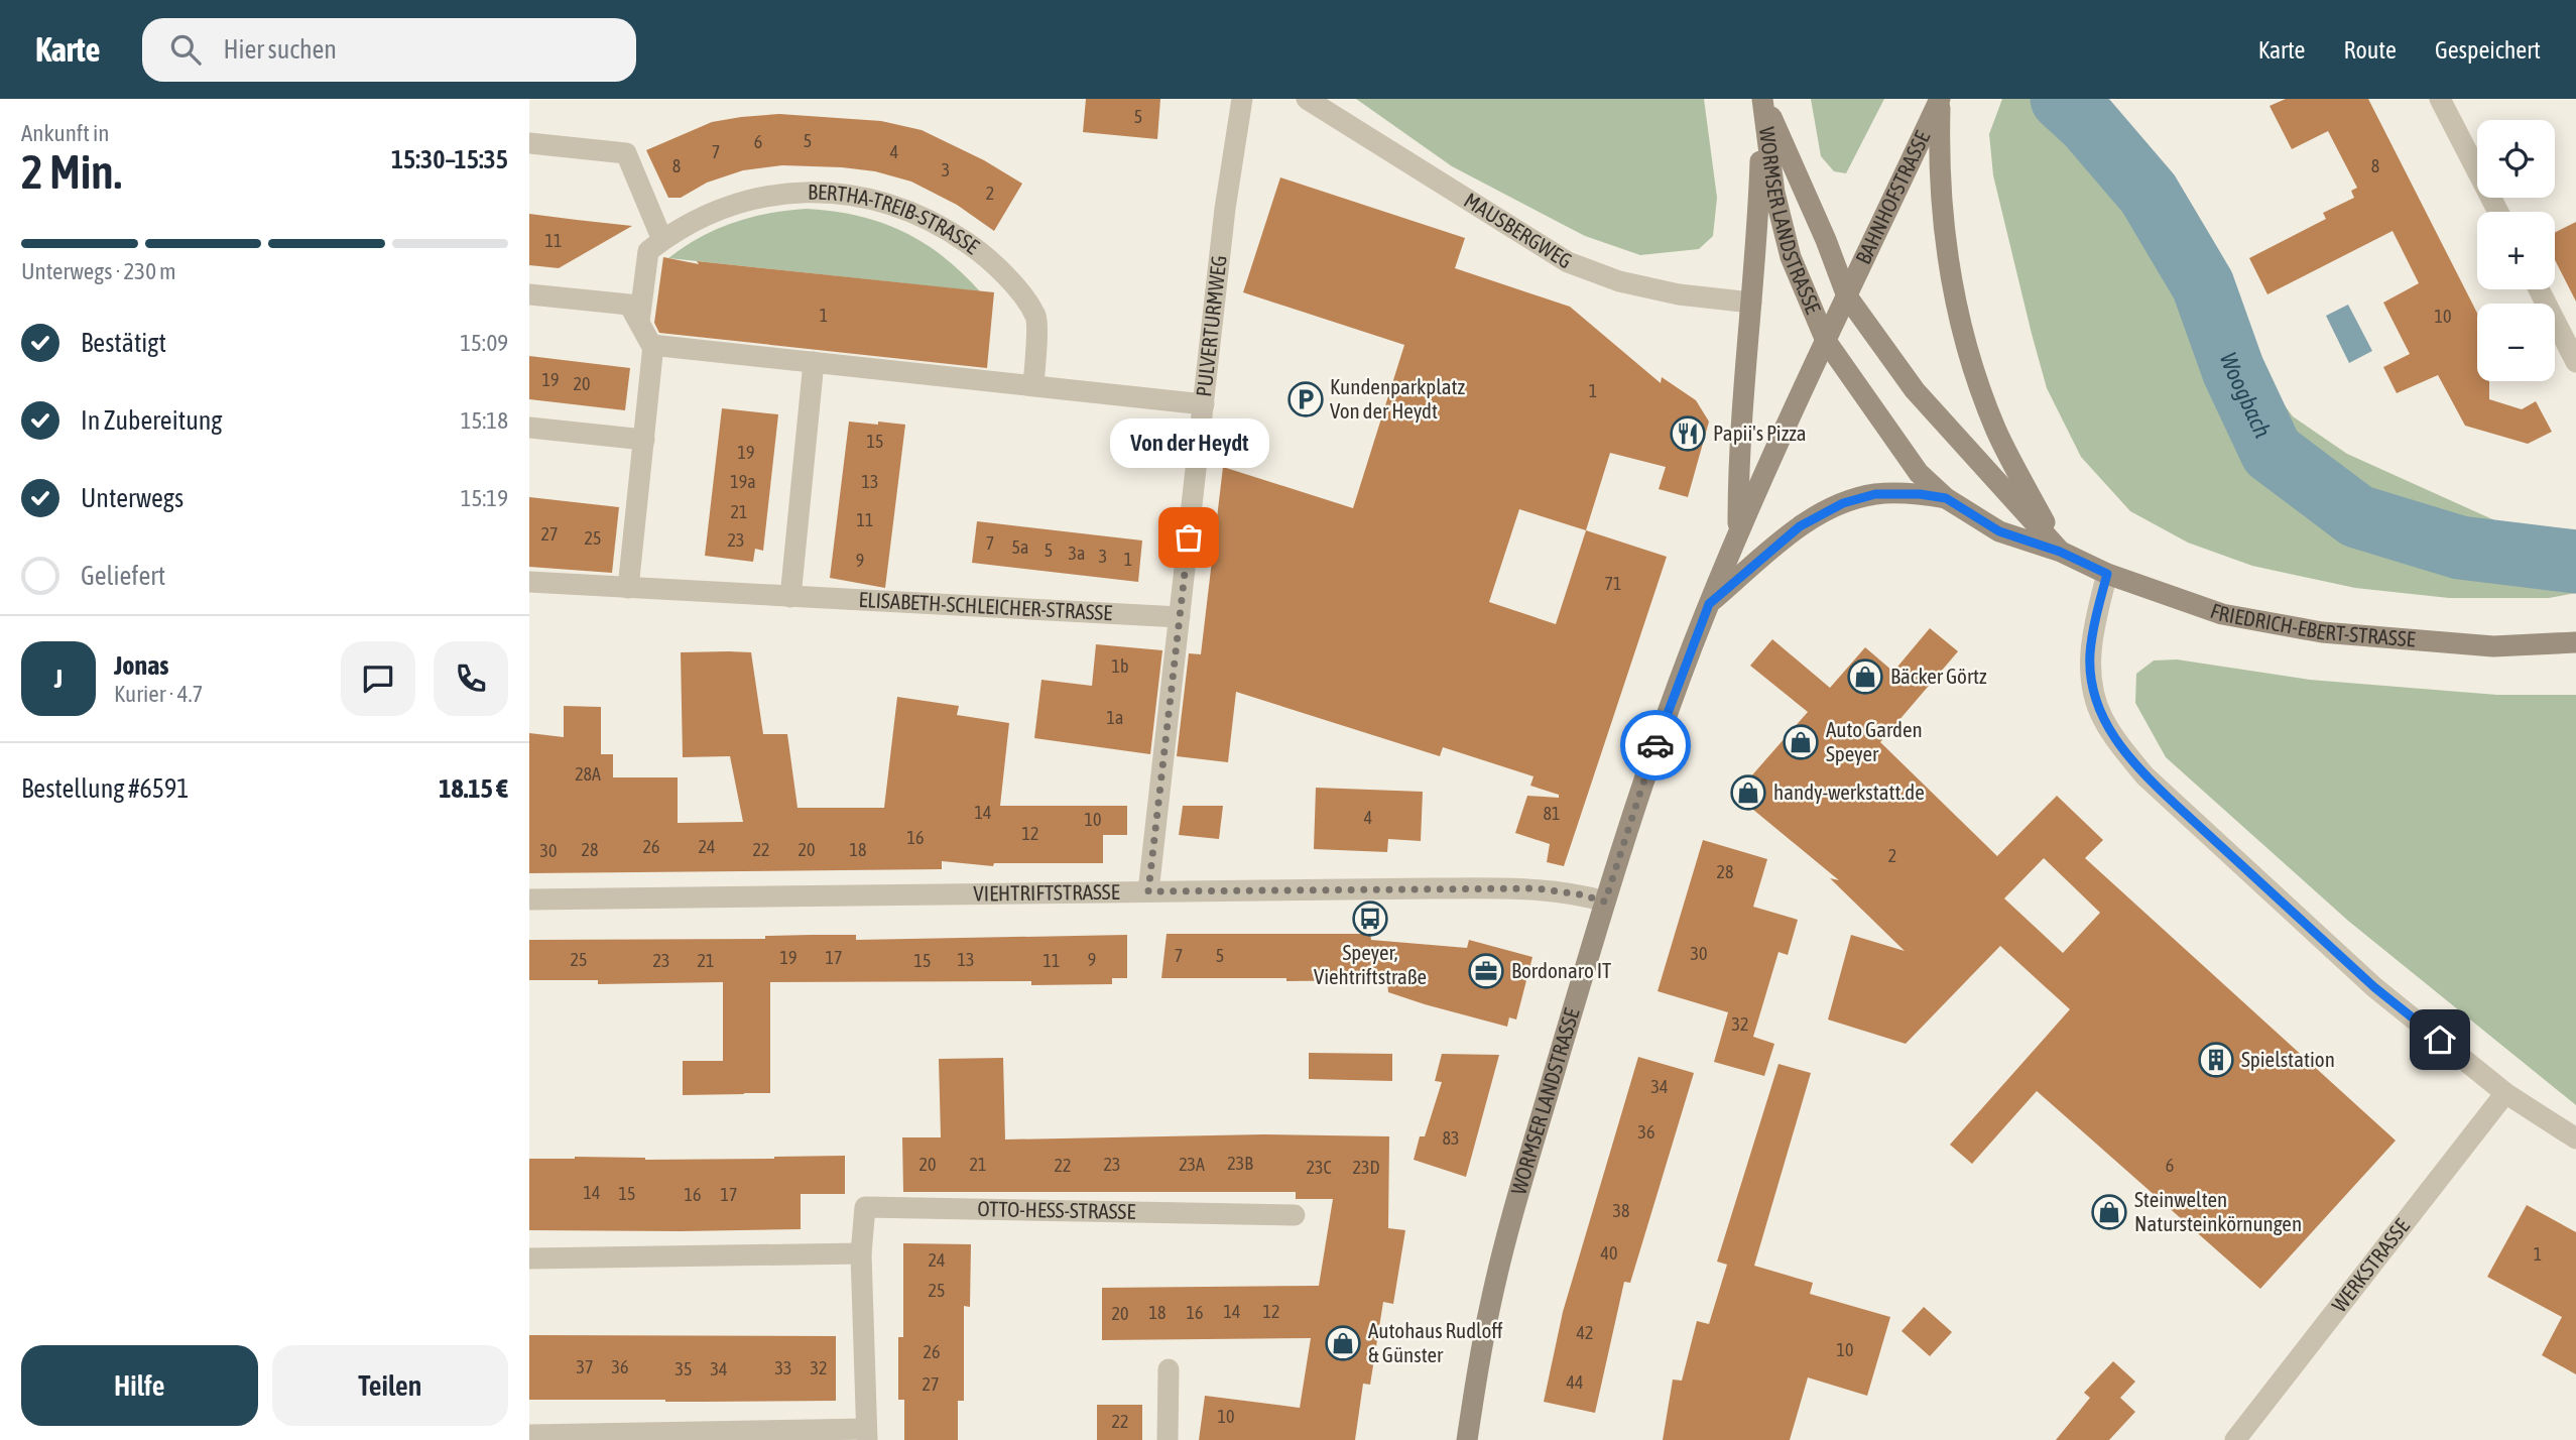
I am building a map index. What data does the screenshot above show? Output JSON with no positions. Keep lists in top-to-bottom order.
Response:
{
  "streets": {
    "main road": ["BAHNHOFSTRASSE", "WORMSER LANDSTRASSE", "FRIEDRICH-EBERT-STRASSE"],
    "street": [
      "BERTHA-TREIB-STRASSE",
      "MAUSBERGWEG",
      "PULVERTURMWEG",
      "ELISABETH-SCHLEICHER-STRASSE",
      "VIEHTRIFTSTRASSE",
      "OTTO-HESS-STRASSE",
      "WERKSTRASSE"
    ]
  },
  "crossings": [
    ["BAHNHOFSTRASSE", "WORMSER LANDSTRASSE"],
    ["BAHNHOFSTRASSE", "FRIEDRICH-EBERT-STRASSE"],
    ["WORMSER LANDSTRASSE", "FRIEDRICH-EBERT-STRASSE"],
    ["WORMSER LANDSTRASSE", "VIEHTRIFTSTRASSE"],
    ["PULVERTURMWEG", "ELISABETH-SCHLEICHER-STRASSE"],
    ["PULVERTURMWEG", "VIEHTRIFTSTRASSE"]
  ],
  "water": ["Woogbach"],
  "places": {
    "parking": ["Kundenparkplatz Von der Heydt"],
    "restaurant": ["Papii's Pizza"],
    "other": ["Von der Heydt"],
    "shop": [
      "Bäcker Görtz",
      "Auto Garden Speyer",
      "handy-werkstatt.de",
      "Steinwelten Natursteinkörnungen",
      "Autohaus Rudloff & Günster"
    ],
    "bus stop": ["Speyer, Viehtriftstraße"],
    "office": ["Bordonaro IT"],
    "building": ["Spielstation"]
  },
  "house_numbers": [
    "5",
    "5",
    "6",
    "7",
    "4",
    "8",
    "8",
    "3",
    "2",
    "11",
    "1",
    "10",
    "19",
    "20",
    "1",
    "15",
    "19",
    "19a",
    "13",
    "21",
    "11",
    "27",
    "25",
    "23",
    "7",
    "5a",
    "5",
    "3a",
    "3",
    "1",
    "9",
    "71",
    "1b",
    "1a",
    "28A",
    "14",
    "81",
    "4",
    "10",
    "12",
    "16",
    "26",
    "24",
    "28",
    "22",
    "20",
    "18",
    "30",
    "2",
    "28",
    "30",
    "7",
    "5",
    "19",
    "17",
    "25",
    "13",
    "9",
    "23",
    "21",
    "15",
    "11",
    "32",
    "34",
    "36",
    "83",
    "23B",
    "20",
    "21",
    "23",
    "23A",
    "22",
    "6",
    "23C",
    "23D",
    "14",
    "15",
    "16",
    "17",
    "38",
    "40",
    "1",
    "24",
    "25",
    "14",
    "12",
    "18",
    "16",
    "20",
    "42",
    "10",
    "26",
    "37",
    "36",
    "33",
    "32",
    "35",
    "34",
    "44",
    "27",
    "10",
    "22"
  ],
  "page": {
    "header": "Karte",
    "search": "Hier suchen",
    "nav": ["Karte", "Route", "Gespeichert"],
    "heading": ["2 Min.", "Ankunft in", "15:30–15:35"],
    "panel": [
      "Jonas",
      "Kurier · 4.7",
      "Bestellung #6591",
      "18.15 €"
    ],
    "map_buttons": ["+", "−"],
    "bar": "Unterwegs · 230 m",
    "list": [
      ["Bestätigt", "15:09"],
      ["In Zubereitung", "15:18"],
      ["Unterwegs", "15:19"],
      "Geliefert"
    ],
    "bubble": "Von der Heydt",
    "round": "J",
    "buttons": ["Hilfe", "Teilen"]
  }
}
